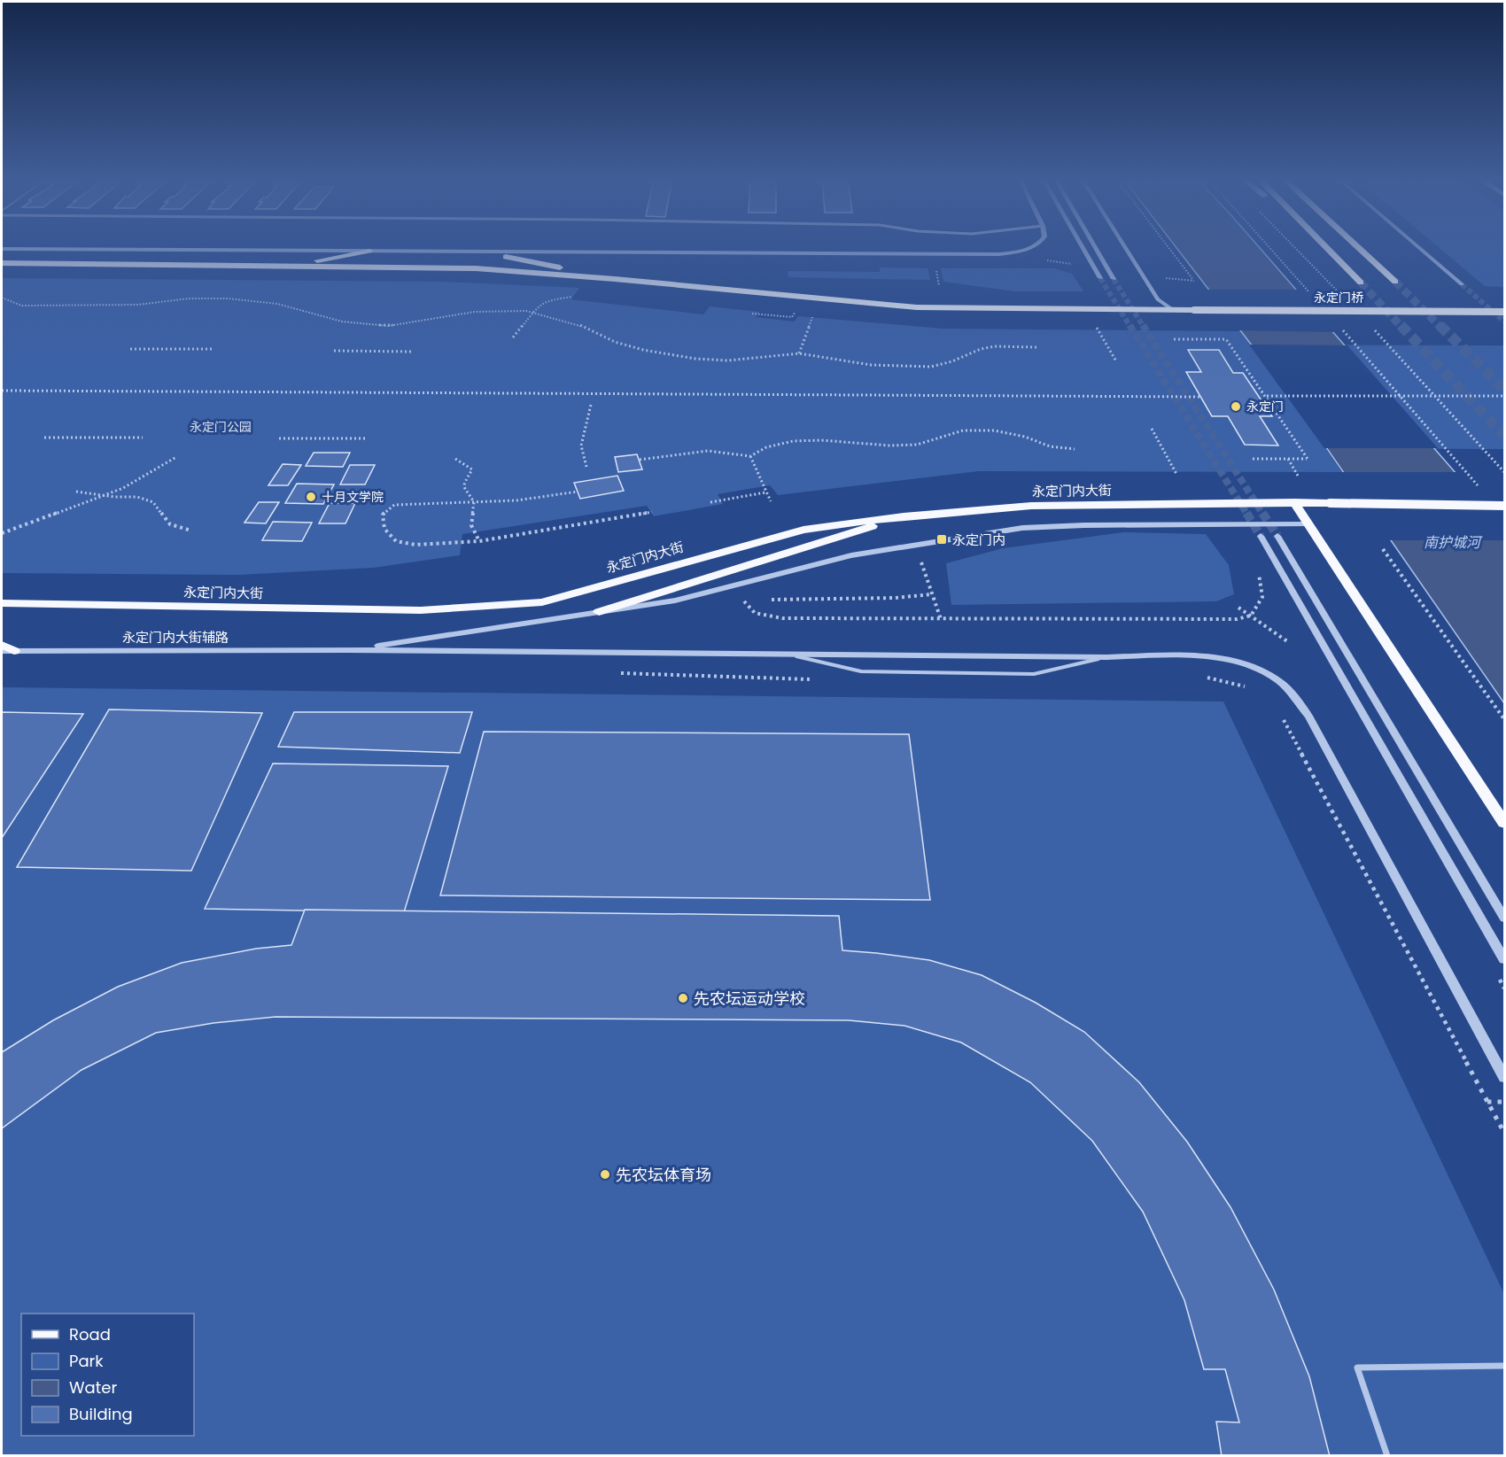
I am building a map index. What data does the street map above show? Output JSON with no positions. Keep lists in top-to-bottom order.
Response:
{
  "streets": {
    "main road": ["永定门桥", "永定门内大街"],
    "street": ["永定门内大街辅路"]
  },
  "water": ["南护城河"],
  "parks": ["永定门公园"],
  "places": {
    "other": [
      "永定门",
      "十月文学院",
      "先农坛运动学校",
      "先农坛体育场"
    ],
    "transit": ["永定门内"]
  },
  "legend": [
    "Road",
    "Park",
    "Water",
    "Building"
  ]
}
